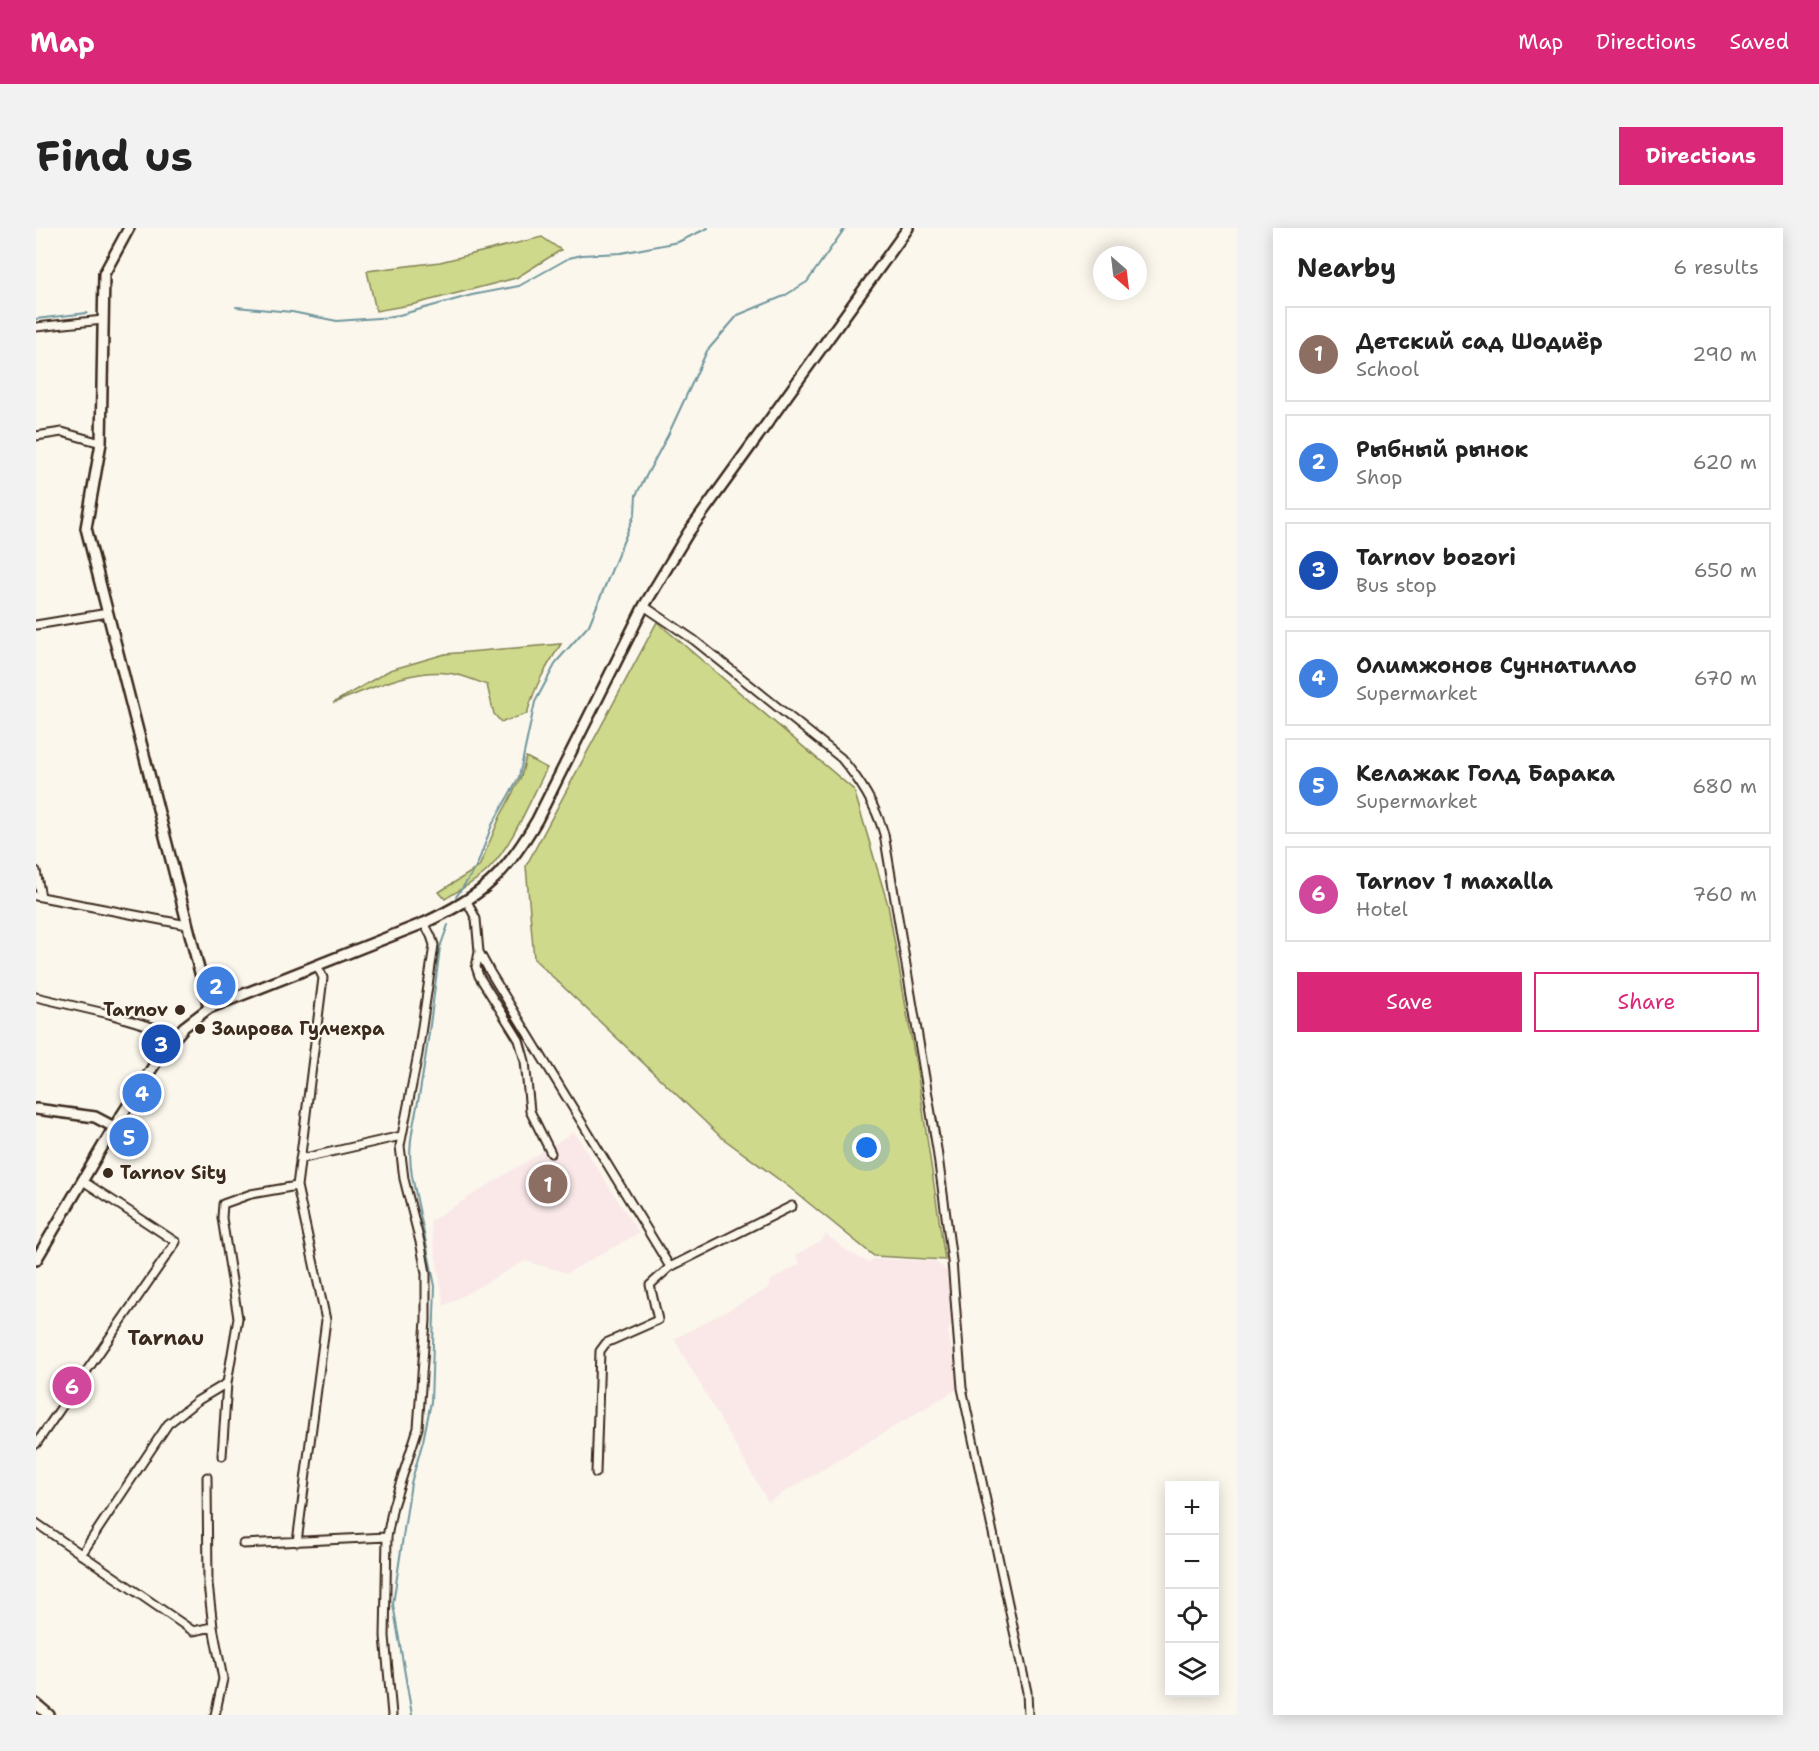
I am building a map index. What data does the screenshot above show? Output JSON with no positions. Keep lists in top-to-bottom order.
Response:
{
  "districts": ["Tarnau"],
  "places": ["Tarnov", "Заирова Гулчехра", "Tarnov Sity"],
  "north": "bottom right",
  "page": {
    "header": "Map",
    "nav": ["Map", "Directions", "Saved"],
    "buttons": [
      "Directions",
      ["Save", "Share"]
    ],
    "title": "Find us",
    "heading": ["Nearby", "6 results"],
    "list": [
      {
        "mark": "1",
        "name": "Детский сад Шодиёр",
        "note": "School",
        "value": "290 m"
      },
      {
        "mark": "2",
        "name": "Рыбный рынок",
        "note": "Shop",
        "value": "620 m"
      },
      {
        "mark": "3",
        "name": "Tarnov bozori",
        "note": "Bus stop",
        "value": "650 m"
      },
      {
        "mark": "4",
        "name": "Олимжонов Суннатилло",
        "note": "Supermarket",
        "value": "670 m"
      },
      {
        "mark": "5",
        "name": "Келажак Голд Барака",
        "note": "Supermarket",
        "value": "680 m"
      },
      {
        "mark": "6",
        "name": "Tarnov 1 maxalla",
        "note": "Hotel",
        "value": "760 m"
      }
    ],
    "pins": [
      "2",
      "3",
      "4",
      "5",
      "1",
      "6"
    ],
    "map_buttons": ["+", "−"]
  }
}
